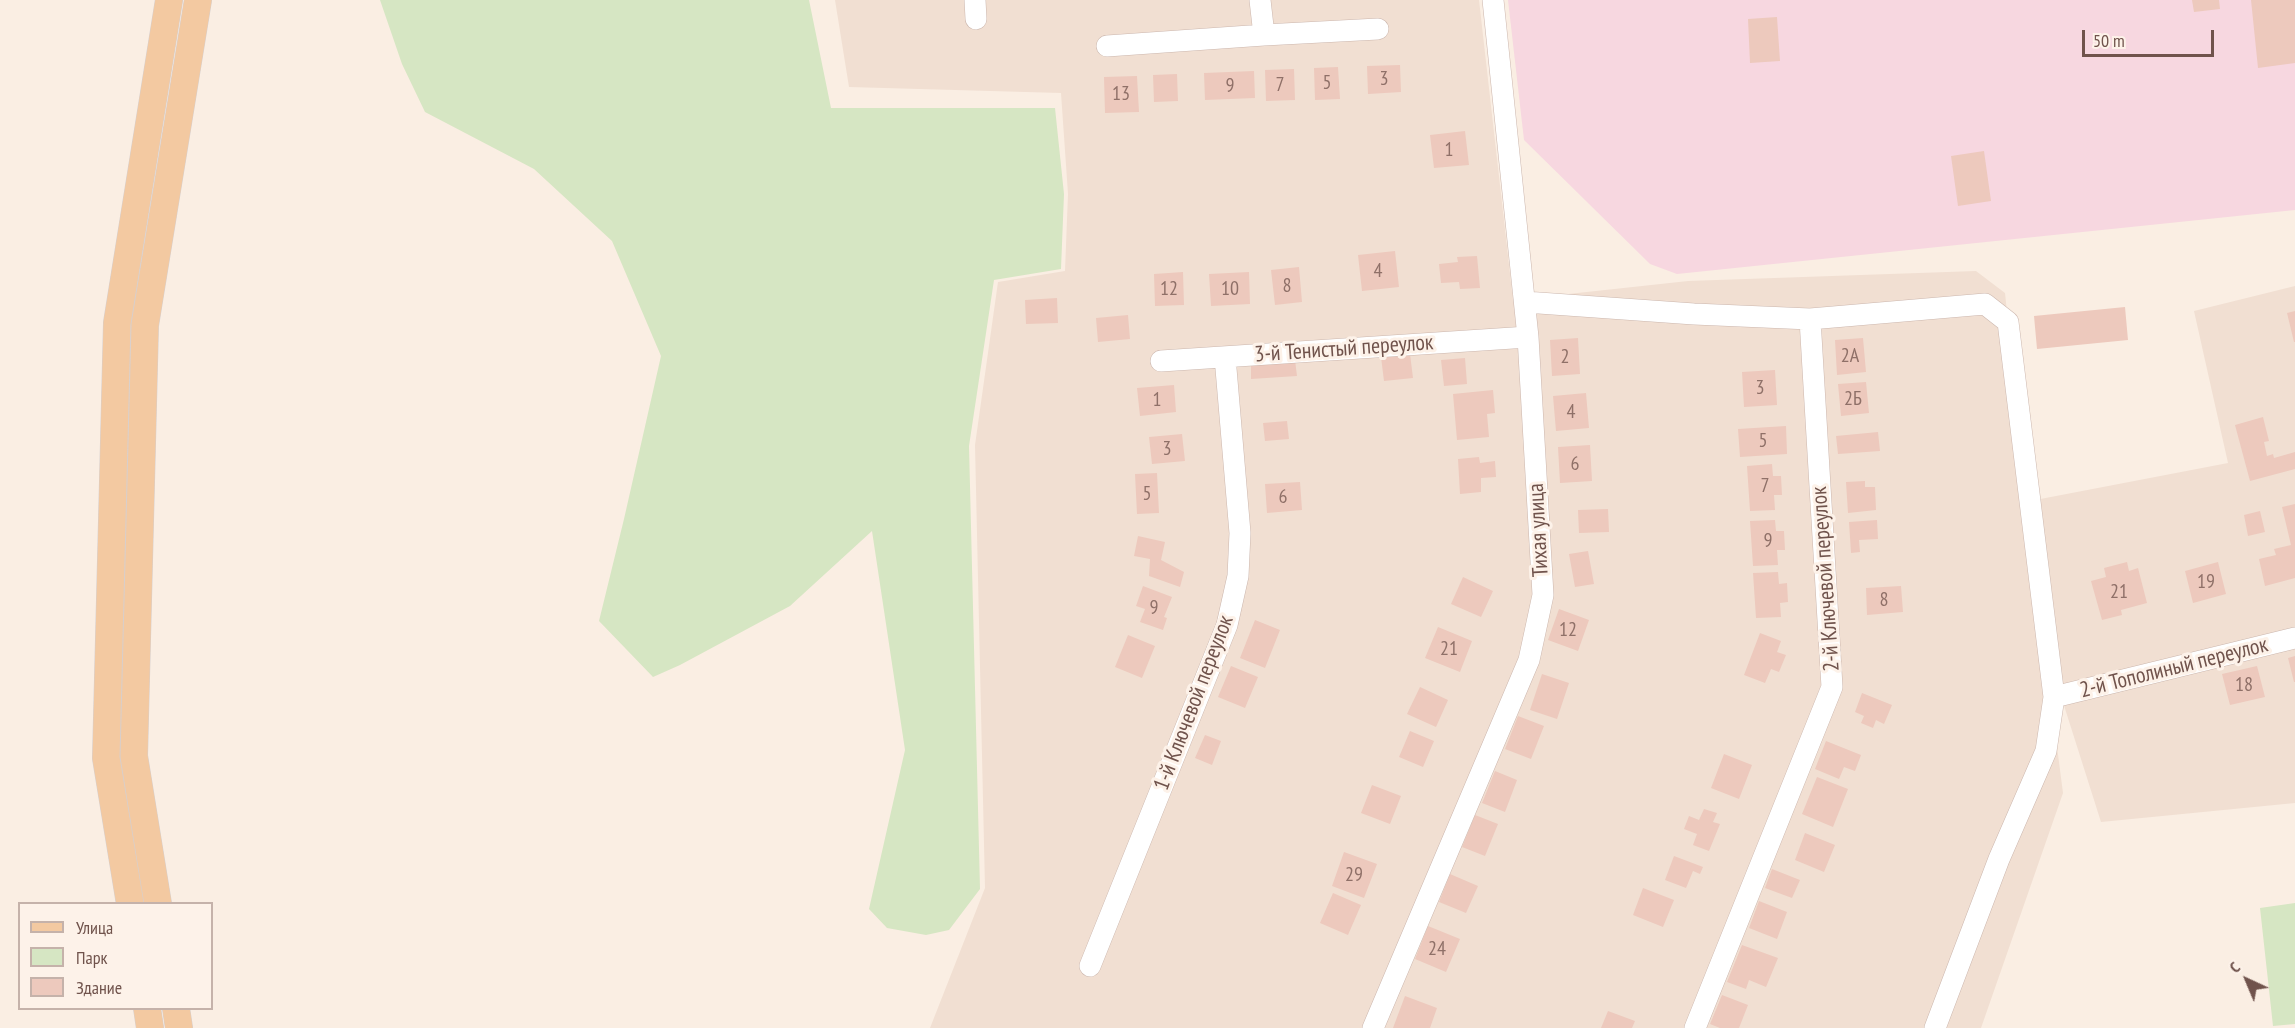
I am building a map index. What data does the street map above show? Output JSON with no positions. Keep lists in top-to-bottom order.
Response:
{
  "streets": {
    "street": [
      "3-й Тенистый переулок",
      "Тихая улица",
      "2-й Ключевой переулок",
      "2-й Тополиный переулок",
      "1-й Ключевой переулок"
    ]
  },
  "crossings": [
    ["3-й Тенистый переулок", "Тихая улица"],
    ["3-й Тенистый переулок", "1-й Ключевой переулок"]
  ],
  "house_numbers": [
    "3",
    "5",
    "7",
    "9",
    "13",
    "1",
    "4",
    "8",
    "12",
    "10",
    "2А",
    "2",
    "3",
    "2Б",
    "1",
    "4",
    "5",
    "3",
    "6",
    "7",
    "5",
    "6",
    "9",
    "19",
    "21",
    "8",
    "9",
    "12",
    "21",
    "18",
    "29",
    "24"
  ],
  "legend": ["Улица", "Парк", "Здание"],
  "scale_bar": "50 m",
  "north": "top left"
}
